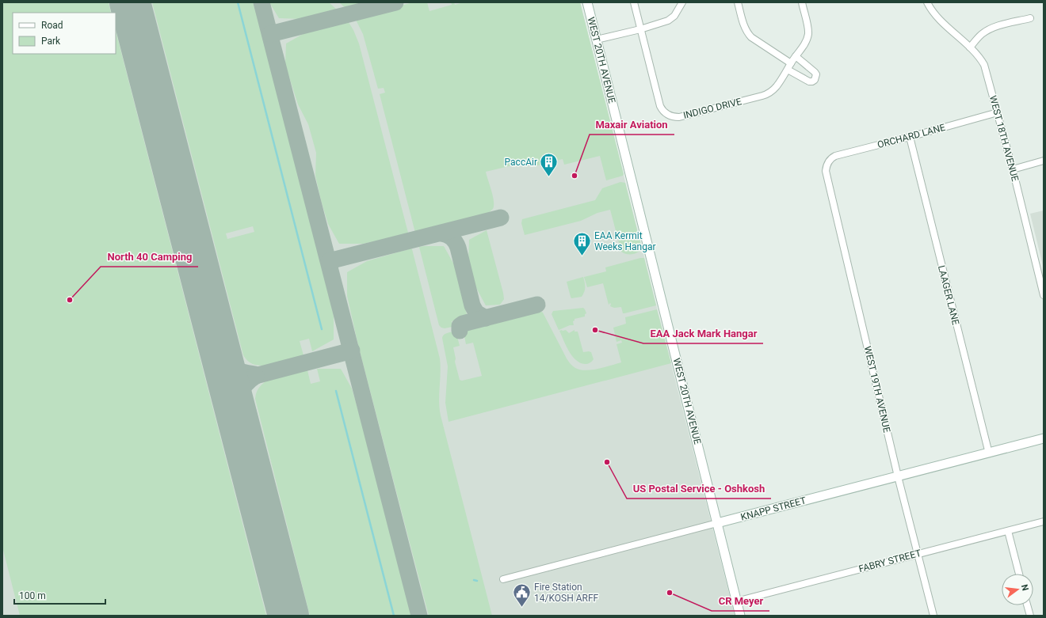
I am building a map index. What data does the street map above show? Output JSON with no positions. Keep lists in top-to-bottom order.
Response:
{
  "streets": {
    "main road": ["WEST 20TH AVENUE", "KNAPP STREET"],
    "street": [
      "INDIGO DRIVE",
      "ORCHARD LANE",
      "WEST 18TH AVENUE",
      "LAAGER LANE",
      "WEST 19TH AVENUE",
      "FABRY STREET"
    ]
  },
  "crossings": [
    ["WEST 20TH AVENUE", "KNAPP STREET"],
    ["WEST 20TH AVENUE", "FABRY STREET"],
    ["ORCHARD LANE", "WEST 18TH AVENUE"],
    ["ORCHARD LANE", "LAAGER LANE"],
    ["ORCHARD LANE", "WEST 19TH AVENUE"],
    ["LAAGER LANE", "KNAPP STREET"],
    ["WEST 19TH AVENUE", "KNAPP STREET"],
    ["WEST 19TH AVENUE", "FABRY STREET"]
  ],
  "places": {
    "other": [
      "Maxair Aviation",
      "North 40 Camping",
      "EAA Jack Mark Hangar",
      "US Postal Service - Oshkosh",
      "CR Meyer"
    ],
    "building": ["PaccAir", "EAA Kermit Weeks Hangar"],
    "public building": ["Fire Station 14/KOSH ARFF"]
  },
  "legend": ["Road", "Park"],
  "scale_bar": "100 m",
  "north": "right"
}
